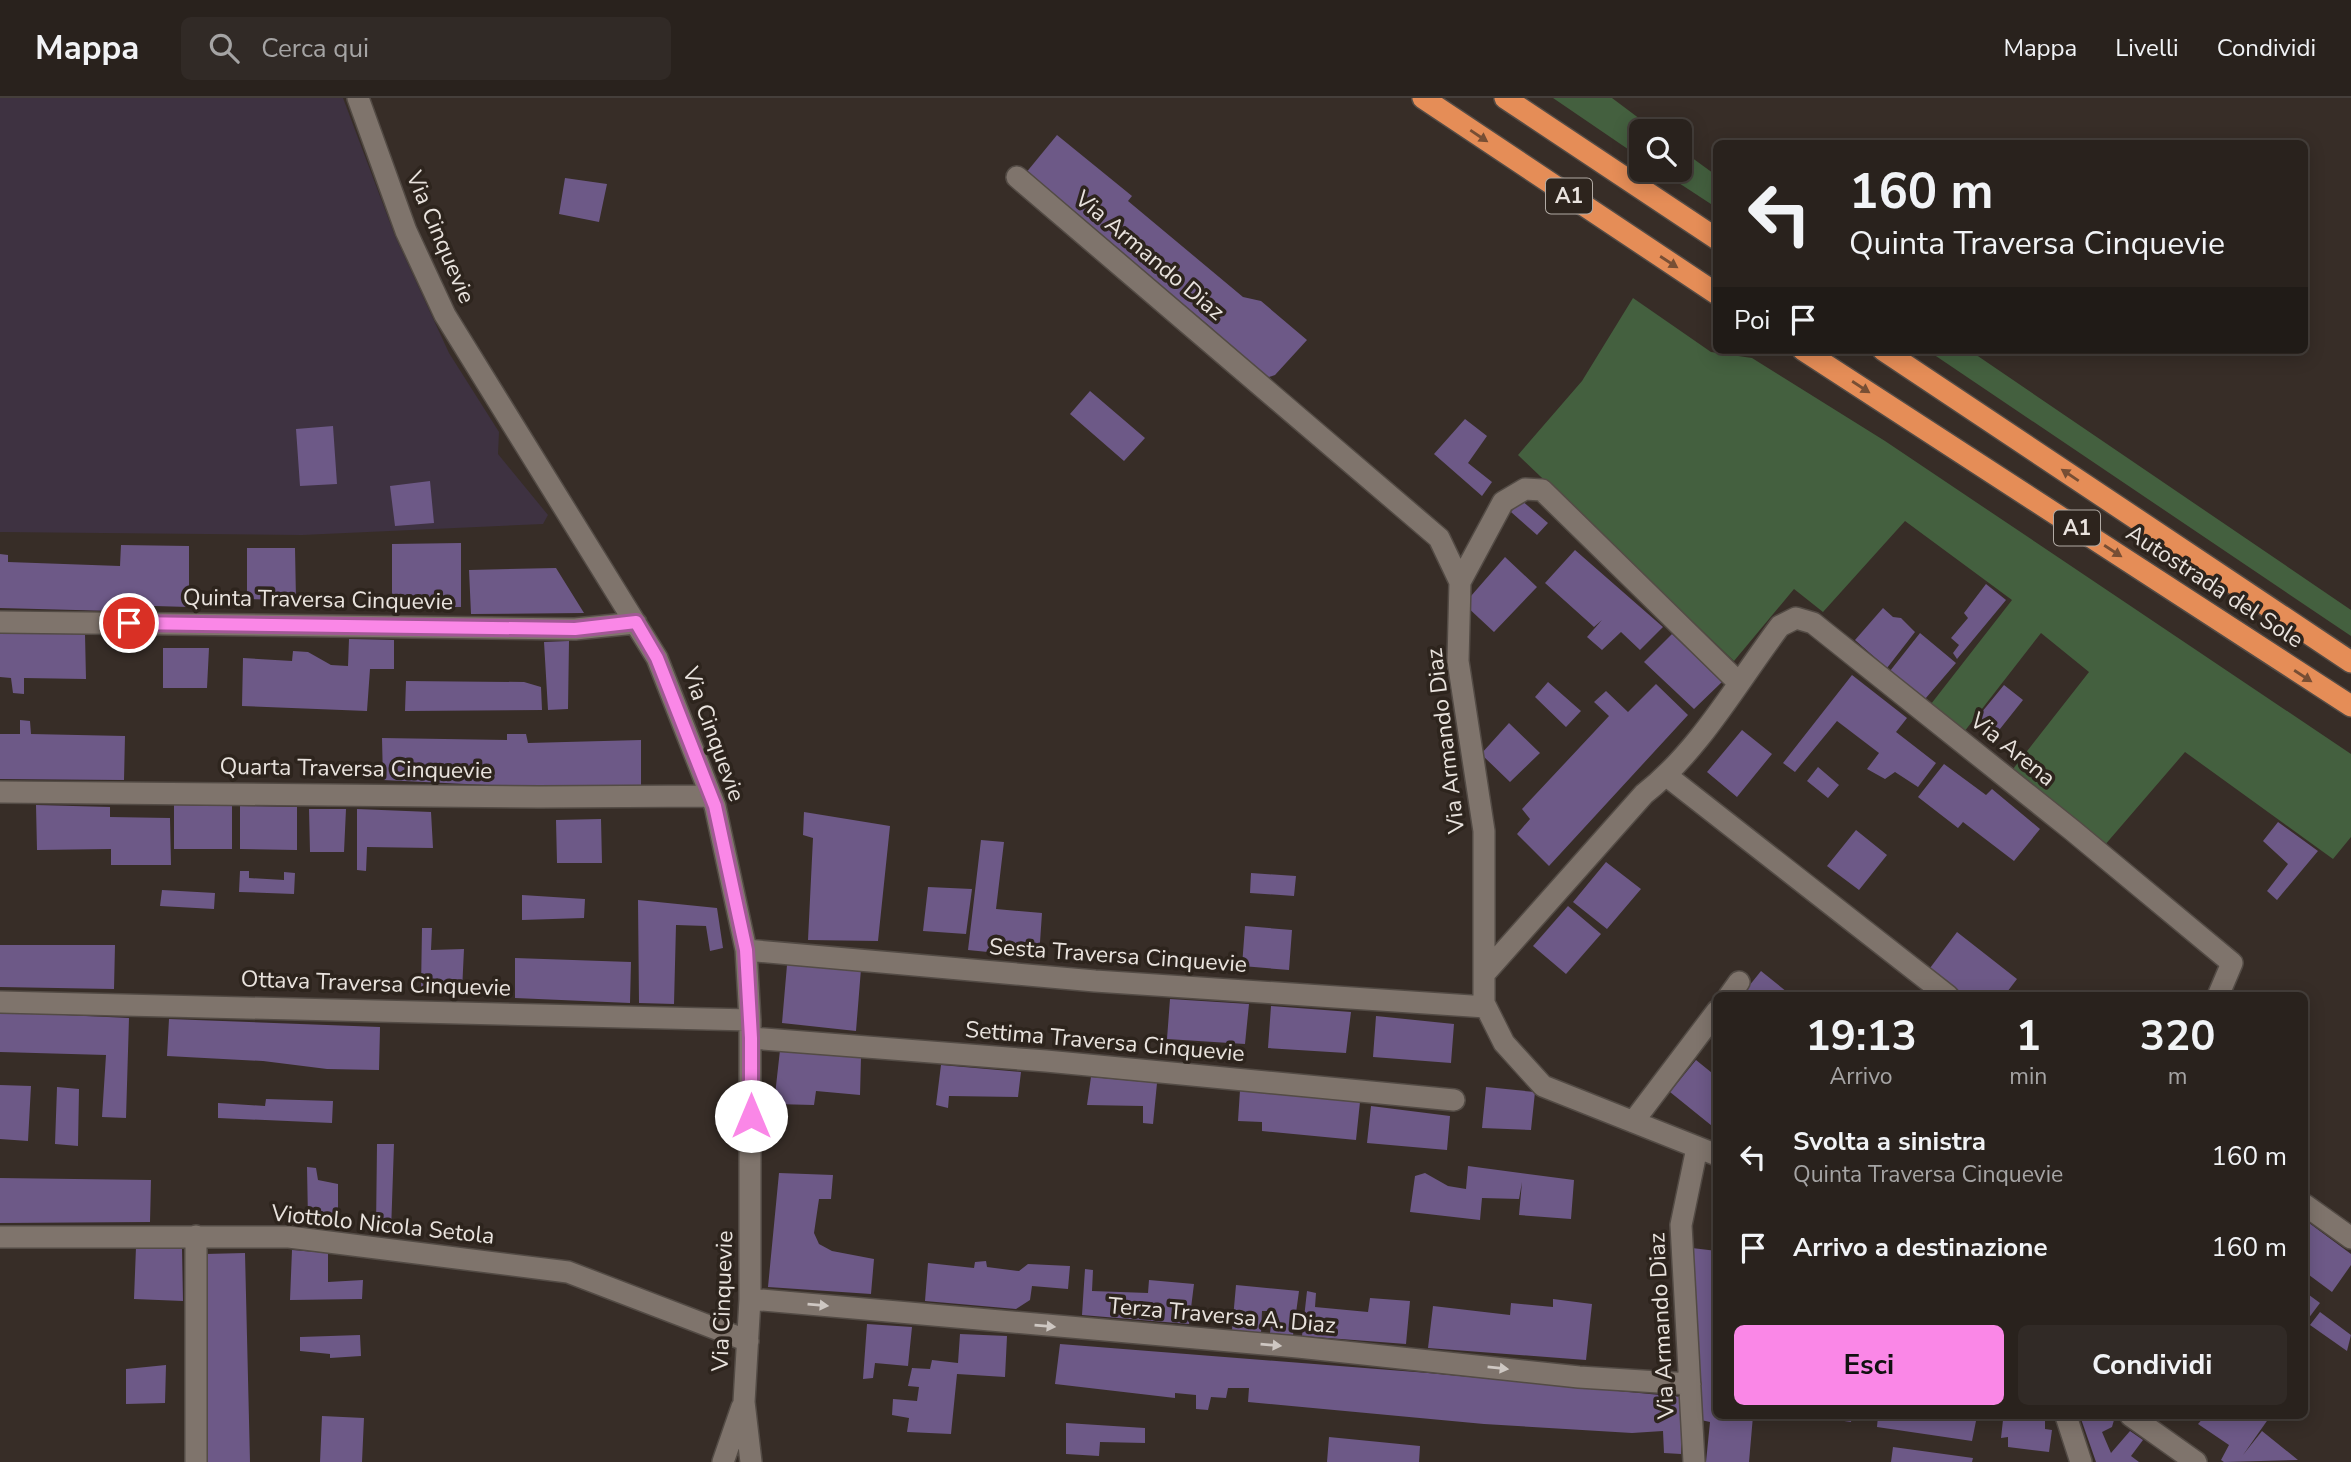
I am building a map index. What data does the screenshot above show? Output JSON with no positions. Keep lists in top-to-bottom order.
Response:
{
  "streets": {
    "highway": ["A1", "Autostrada del Sole"],
    "street": [
      "Via Cinquevie",
      "Via Armando Diaz",
      "Quinta Traversa Cinquevie",
      "Via Arena",
      "Quarta Traversa Cinquevie",
      "Sesta Traversa Cinquevie",
      "Ottava Traversa Cinquevie",
      "Settima Traversa Cinquevie",
      "Viottolo Nicola Setola",
      "Terza Traversa A. Diaz"
    ]
  },
  "crossings": [
    ["Via Cinquevie", "Quinta Traversa Cinquevie"],
    ["Via Cinquevie", "Quarta Traversa Cinquevie"],
    ["Via Cinquevie", "Sesta Traversa Cinquevie"],
    ["Via Cinquevie", "Ottava Traversa Cinquevie"],
    ["Via Cinquevie", "Settima Traversa Cinquevie"],
    ["Via Cinquevie", "Viottolo Nicola Setola"],
    ["Via Cinquevie", "Terza Traversa A. Diaz"],
    ["Via Armando Diaz", "Via Arena"],
    ["Via Armando Diaz", "Sesta Traversa Cinquevie"],
    ["Via Armando Diaz", "Terza Traversa A. Diaz"],
    ["Ottava Traversa Cinquevie", "Settima Traversa Cinquevie"]
  ],
  "one_way": ["Terza Traversa A. Diaz"],
  "page": {
    "header": "Mappa",
    "search": "Cerca qui",
    "nav": ["Mappa", "Livelli", "Condividi"],
    "turn": ["160 m", "Quinta Traversa Cinquevie"],
    "then": "Poi",
    "eta": [
      "19:13",
      "Arrivo",
      "1",
      "min",
      "320",
      "m"
    ],
    "list": [
      {
        "name": "Svolta a sinistra",
        "note": "Quinta Traversa Cinquevie",
        "value": "160 m"
      },
      {
        "name": "Arrivo a destinazione",
        "value": "160 m"
      }
    ],
    "buttons": ["Esci", "Condividi"]
  }
}
